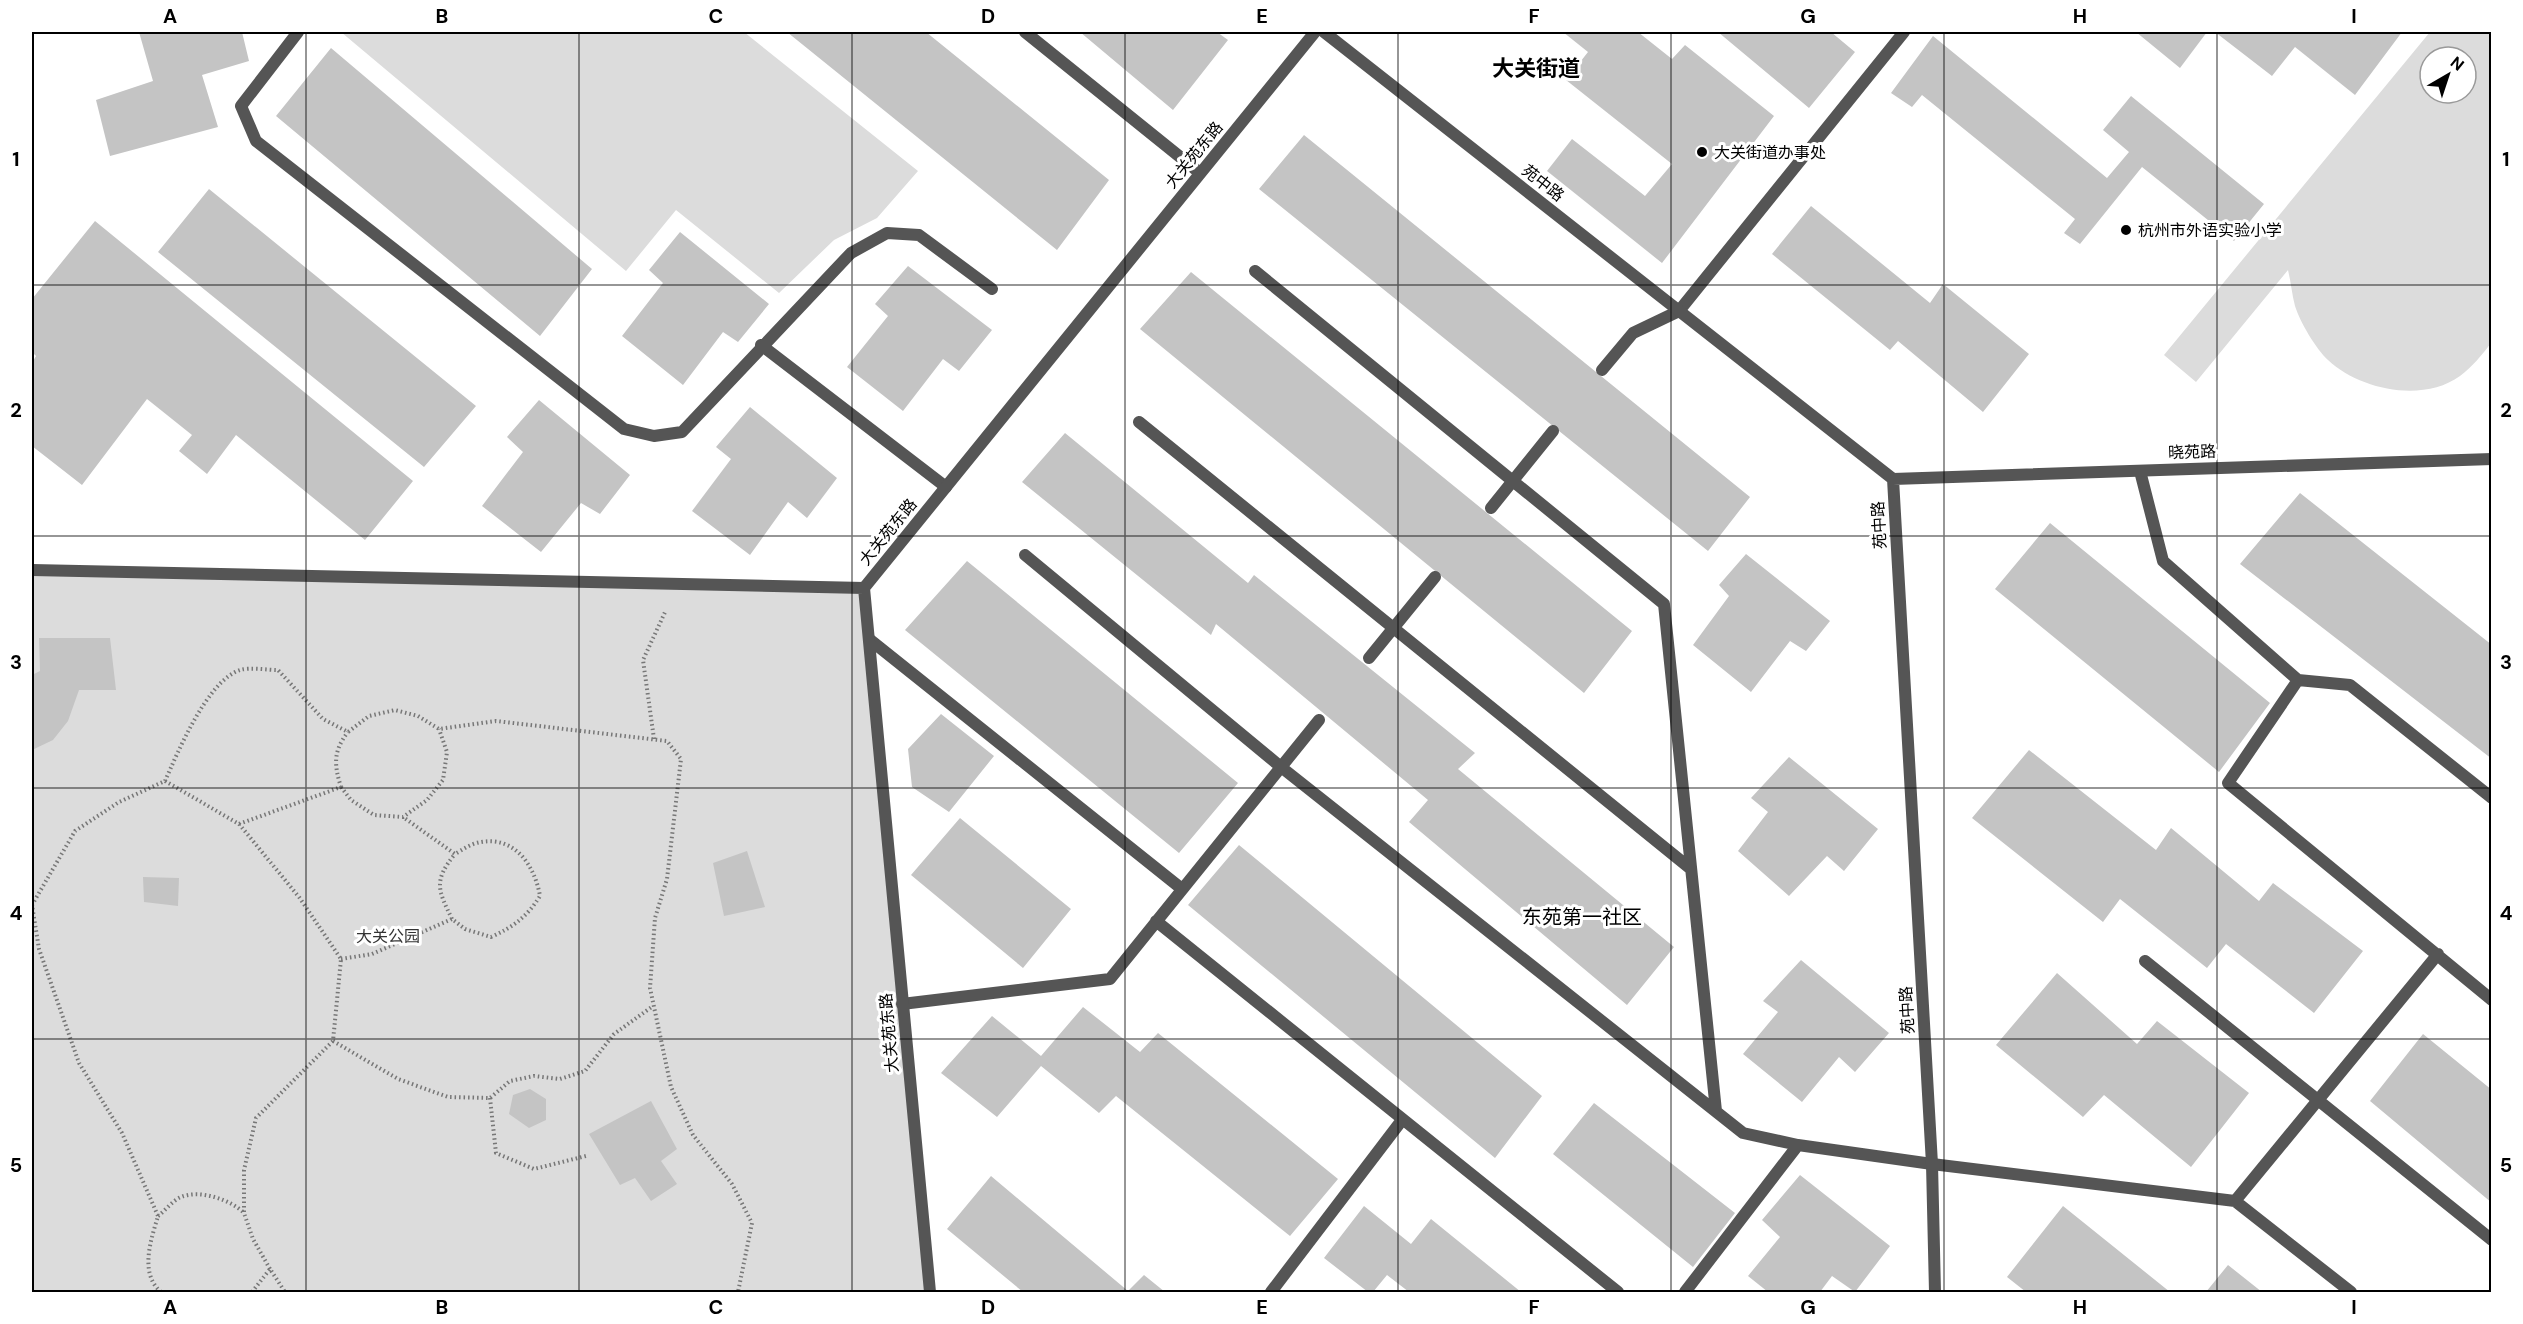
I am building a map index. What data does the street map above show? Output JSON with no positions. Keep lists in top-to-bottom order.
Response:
{
  "streets": {
    "street": ["大关苑东路", "苑中路", "晓苑路"]
  },
  "crossings": [
    ["苑中路", "晓苑路"]
  ],
  "districts": ["大关街道", "东苑第一社区"],
  "parks": ["大关公园"],
  "places": ["大关街道办事处", "杭州市外语实验小学"],
  "north": "top right",
  "grid": {
    "columns": [
      "A",
      "B",
      "C",
      "D",
      "E",
      "F",
      "G",
      "H",
      "I"
    ],
    "rows": [
      "1",
      "2",
      "3",
      "4",
      "5"
    ]
  }
}
